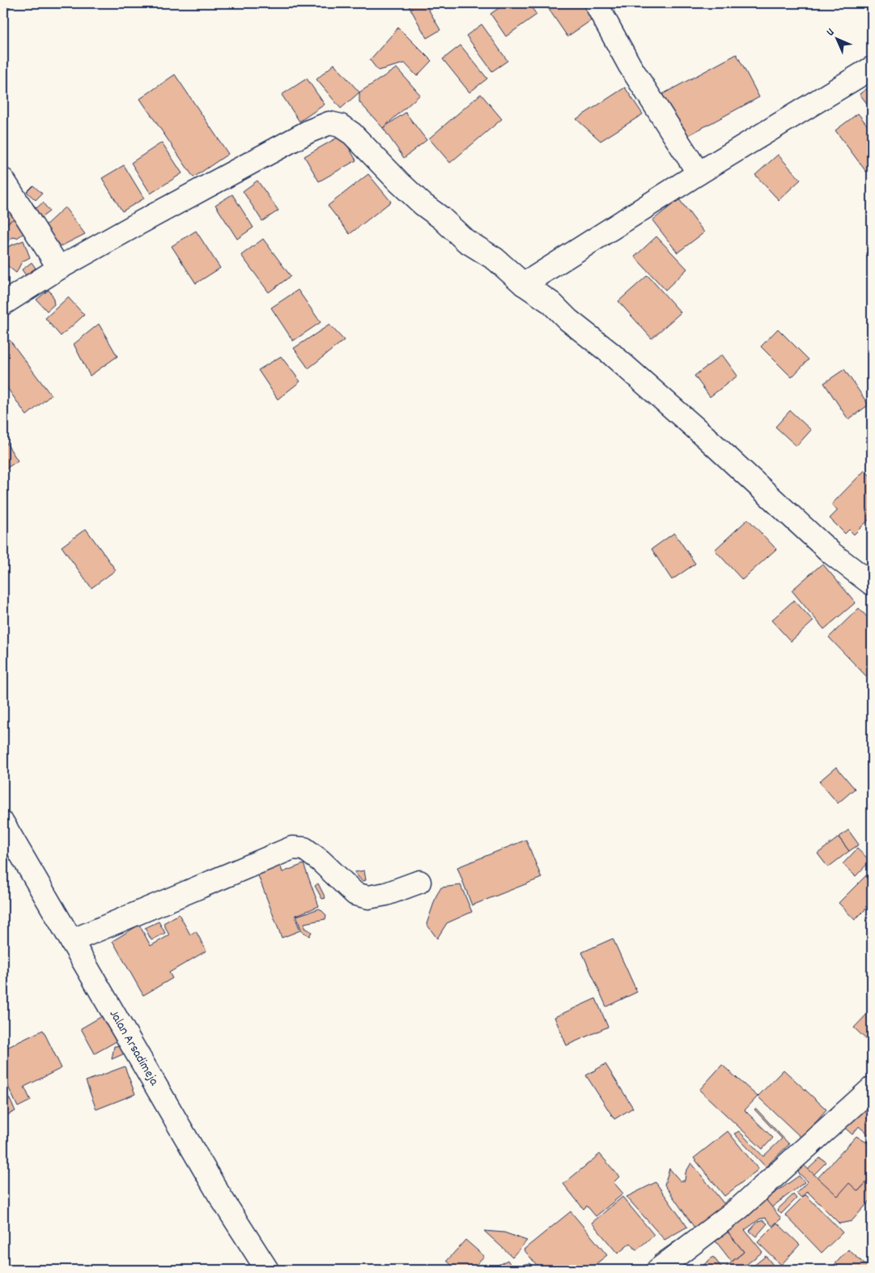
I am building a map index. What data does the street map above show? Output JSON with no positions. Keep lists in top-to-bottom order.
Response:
{
  "streets": {
    "street": ["Jalan Arsadimeja"]
  },
  "north": "top left"
}
